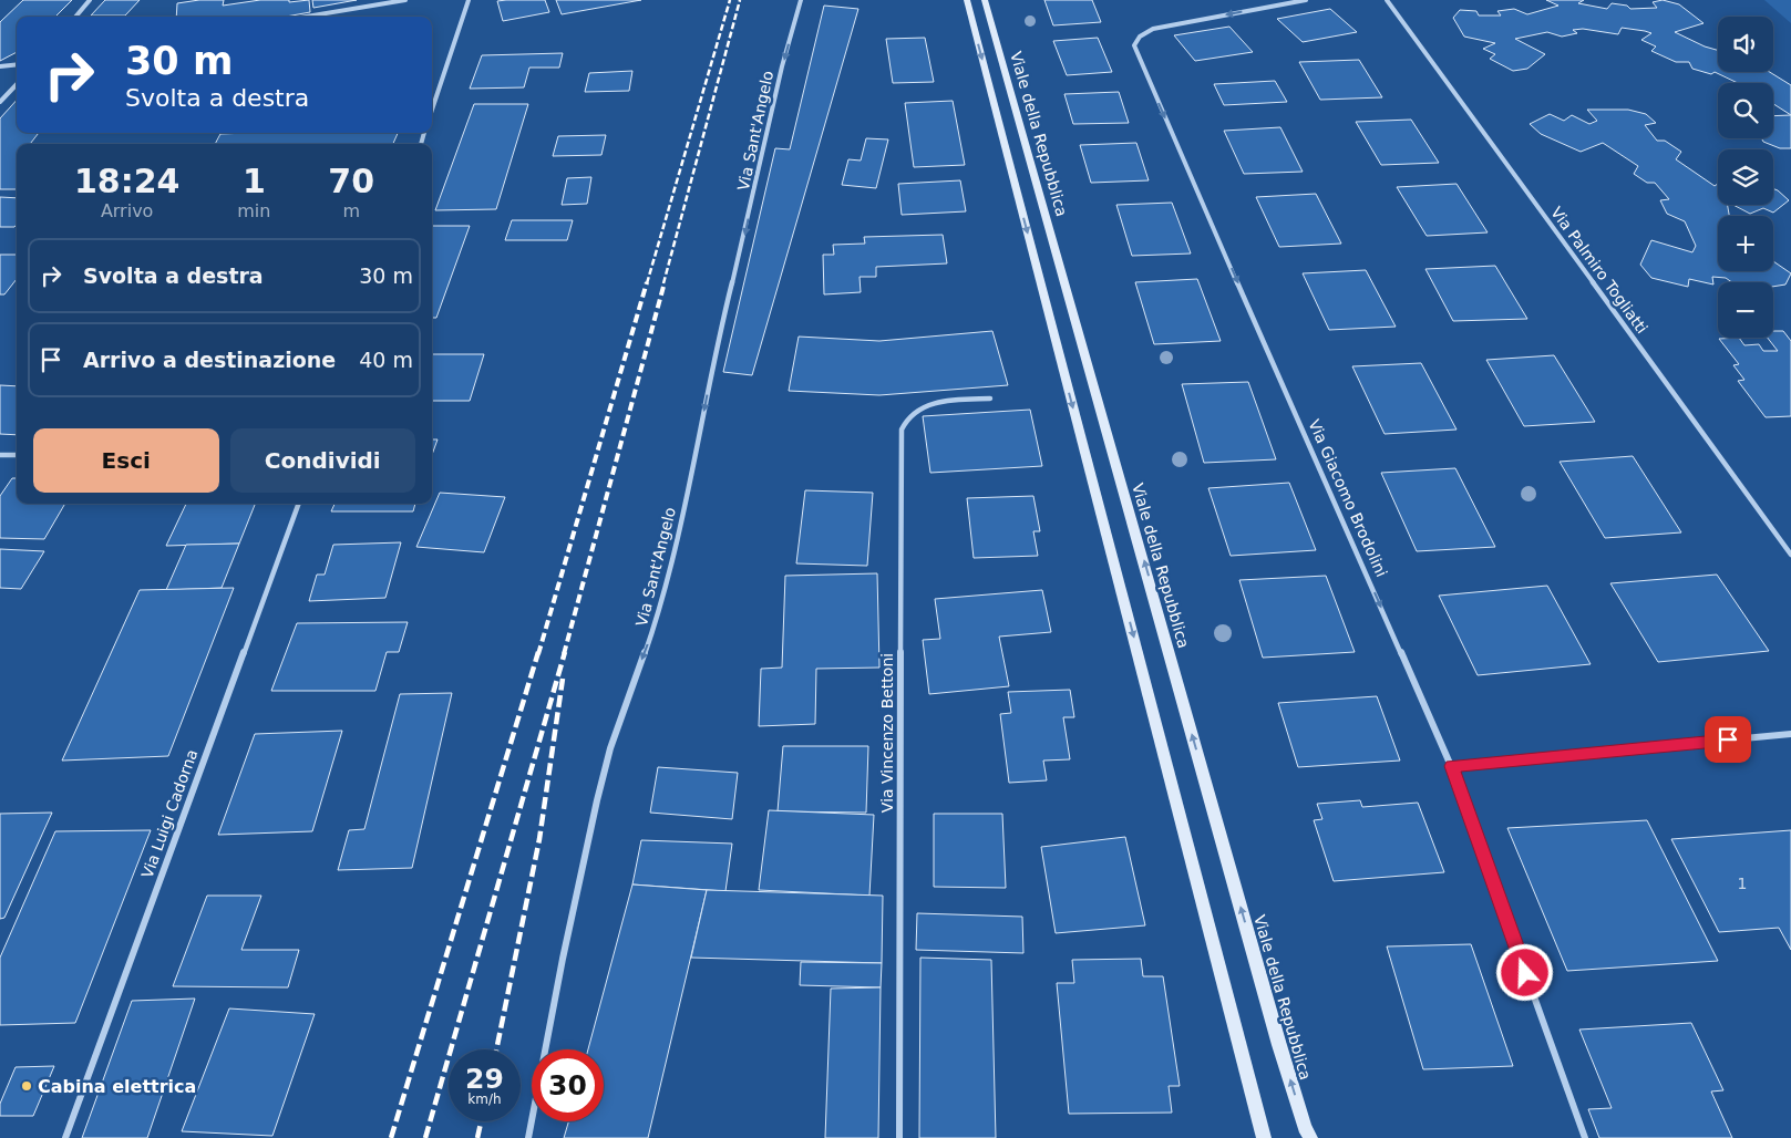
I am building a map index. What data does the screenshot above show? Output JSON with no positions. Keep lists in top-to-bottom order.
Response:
{
  "streets": {
    "street": [
      "Via Sant'Angelo",
      "Viale della Repubblica",
      "Via Palmiro Togliatti",
      "Via Giacomo Brodolini",
      "Via Vincenzo Bettoni",
      "Via Luigi Cadorna"
    ]
  },
  "one_way": ["Via Sant'Angelo", "Via Giacomo Brodolini"],
  "places": ["Cabina elettrica"],
  "house_numbers": ["1"],
  "page": {
    "map_buttons": ["+", "−"],
    "turn": ["30 m", "Svolta a destra"],
    "eta": [
      "18:24",
      "Arrivo",
      "1",
      "min",
      "70",
      "m"
    ],
    "list": [
      {
        "name": "Svolta a destra",
        "value": "30 m"
      },
      {
        "name": "Arrivo a destinazione",
        "value": "40 m"
      }
    ],
    "buttons": ["Esci", "Condividi"],
    "speed": "29 km/h",
    "limit": "30"
  }
}
